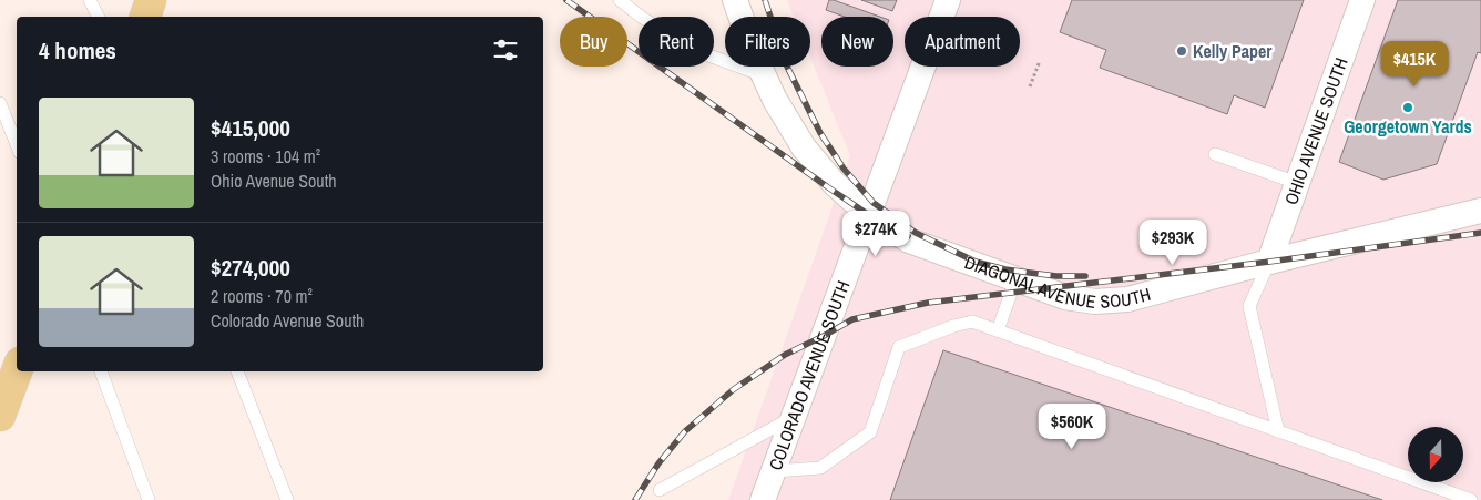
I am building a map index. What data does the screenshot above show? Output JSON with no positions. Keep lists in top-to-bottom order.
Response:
{
  "streets": {
    "street": ["OHIO AVENUE SOUTH", "DIAGONAL AVENUE SOUTH", "COLORADO AVENUE SOUTH"]
  },
  "crossings": [
    ["OHIO AVENUE SOUTH", "DIAGONAL AVENUE SOUTH"],
    ["DIAGONAL AVENUE SOUTH", "COLORADO AVENUE SOUTH"]
  ],
  "places": ["Kelly Paper", "Georgetown Yards"],
  "north": "bottom",
  "page": {
    "chip": [
      "Buy",
      "Rent",
      "Filters",
      "New",
      "Apartment"
    ],
    "heading": "4 homes",
    "price": [
      "$415K",
      "$274K",
      "$293K",
      "$560K"
    ],
    "list": [
      {
        "name": "$415,000",
        "note": "3 rooms · 104 m² · Ohio Avenue South"
      },
      {
        "name": "$274,000",
        "note": "2 rooms · 70 m² · Colorado Avenue South"
      }
    ]
  }
}
